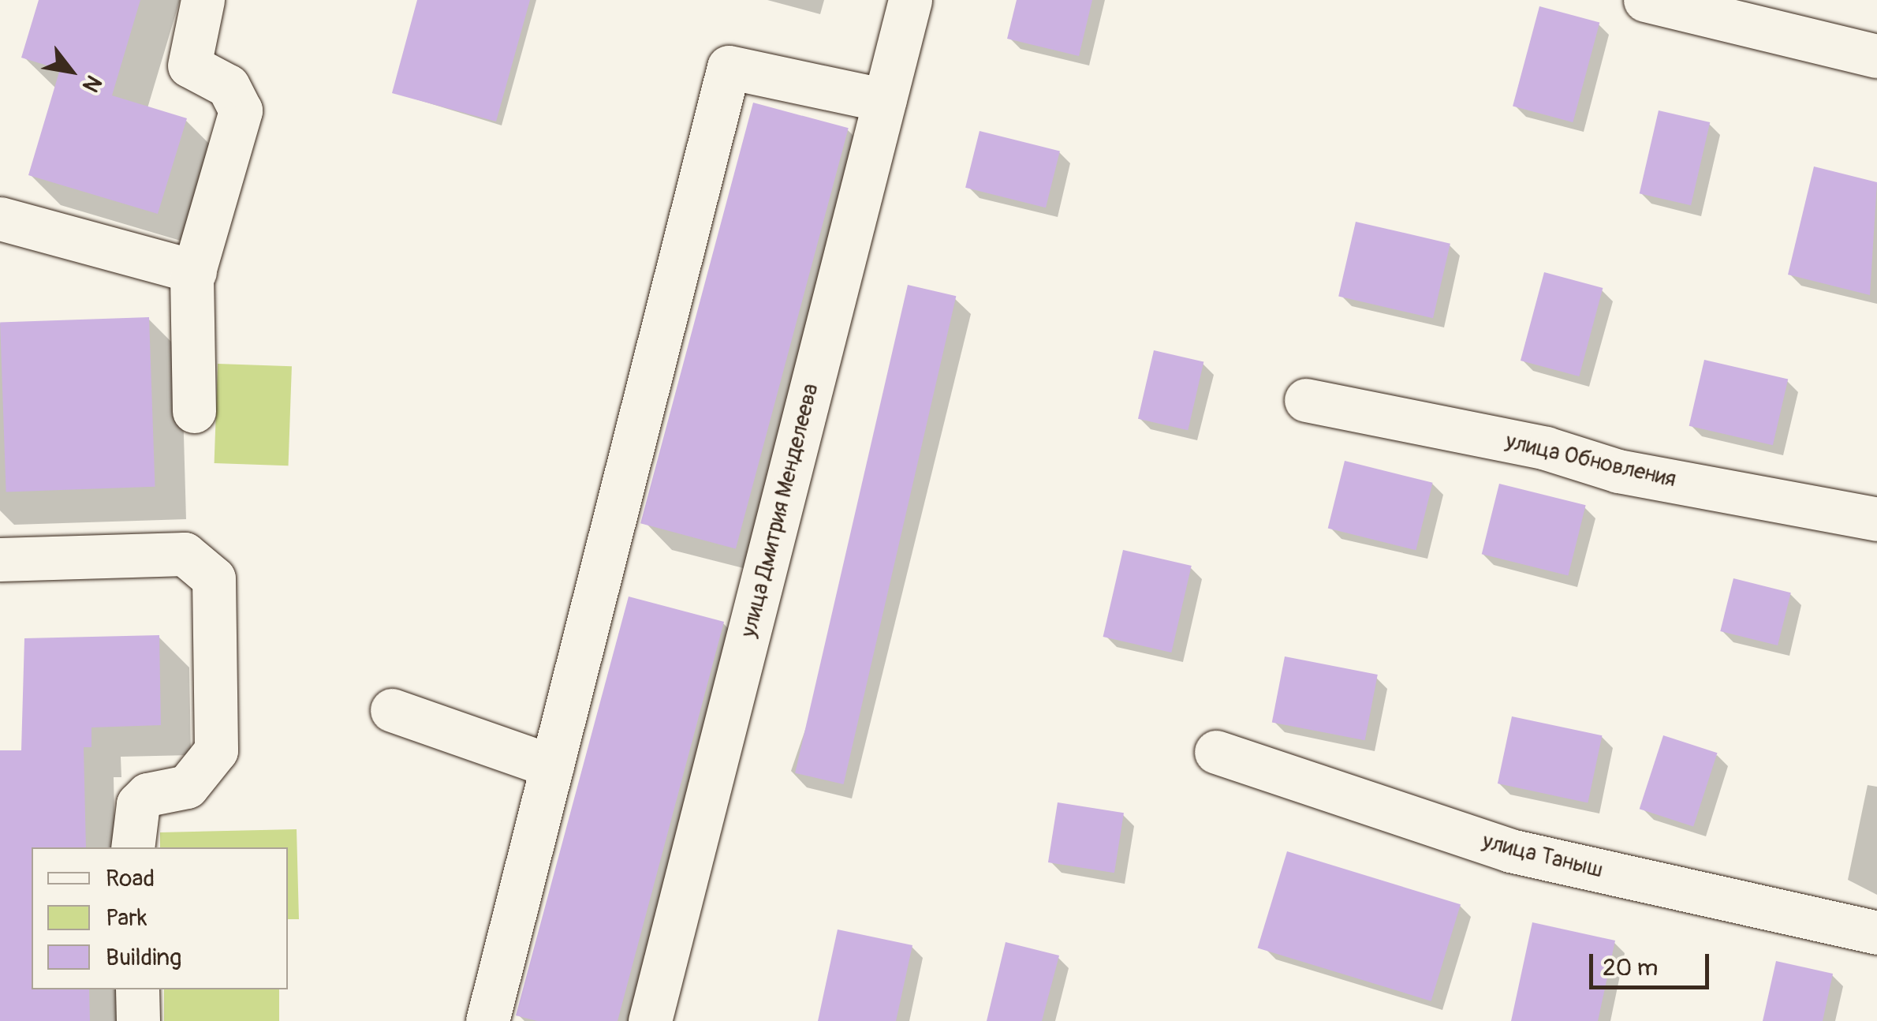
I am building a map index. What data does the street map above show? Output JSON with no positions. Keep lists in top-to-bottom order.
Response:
{
  "streets": {
    "street": ["улица Обновления", "улица Дмитрия Менделеева", "улица Таныш"]
  },
  "legend": ["Road", "Park", "Building"],
  "scale_bar": "20 m",
  "north": "bottom right"
}
